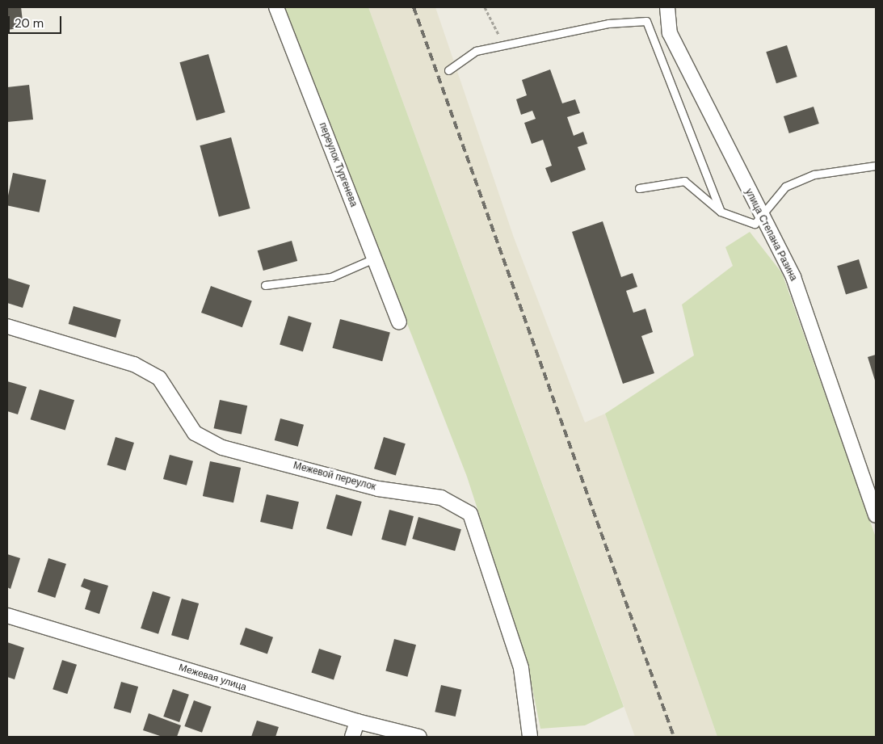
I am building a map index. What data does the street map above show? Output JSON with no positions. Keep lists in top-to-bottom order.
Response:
{
  "streets": {
    "street": [
      "переулок Тургенева",
      "улица Степана Разина",
      "Межевой переулок",
      "Межевая улица"
    ]
  },
  "scale_bar": "20 m"
}
